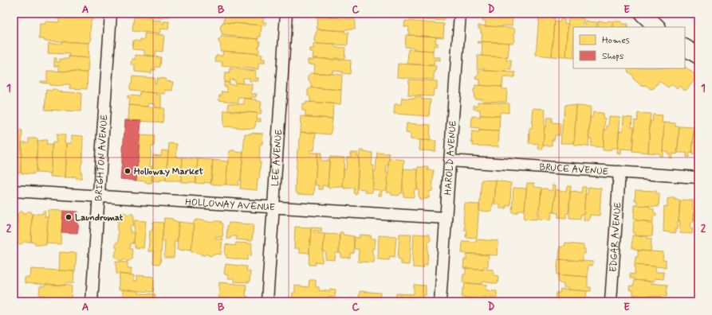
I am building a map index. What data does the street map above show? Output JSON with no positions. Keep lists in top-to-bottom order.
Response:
{
  "streets": {
    "street": [
      "BRIGHTON AVENUE",
      "LEE AVENUE",
      "HAROLD AVENUE",
      "BRUCE AVENUE",
      "HOLLOWAY AVENUE",
      "EDGAR AVENUE"
    ]
  },
  "crossings": [
    ["BRIGHTON AVENUE", "HOLLOWAY AVENUE"],
    ["LEE AVENUE", "HOLLOWAY AVENUE"],
    ["HAROLD AVENUE", "BRUCE AVENUE"],
    ["HAROLD AVENUE", "HOLLOWAY AVENUE"],
    ["BRUCE AVENUE", "EDGAR AVENUE"]
  ],
  "places": ["Holloway Market", "Laundromat"],
  "legend": ["Homes", "Shops"],
  "grid": {
    "columns": [
      "A",
      "B",
      "C",
      "D",
      "E"
    ],
    "rows": ["1", "2"]
  }
}
